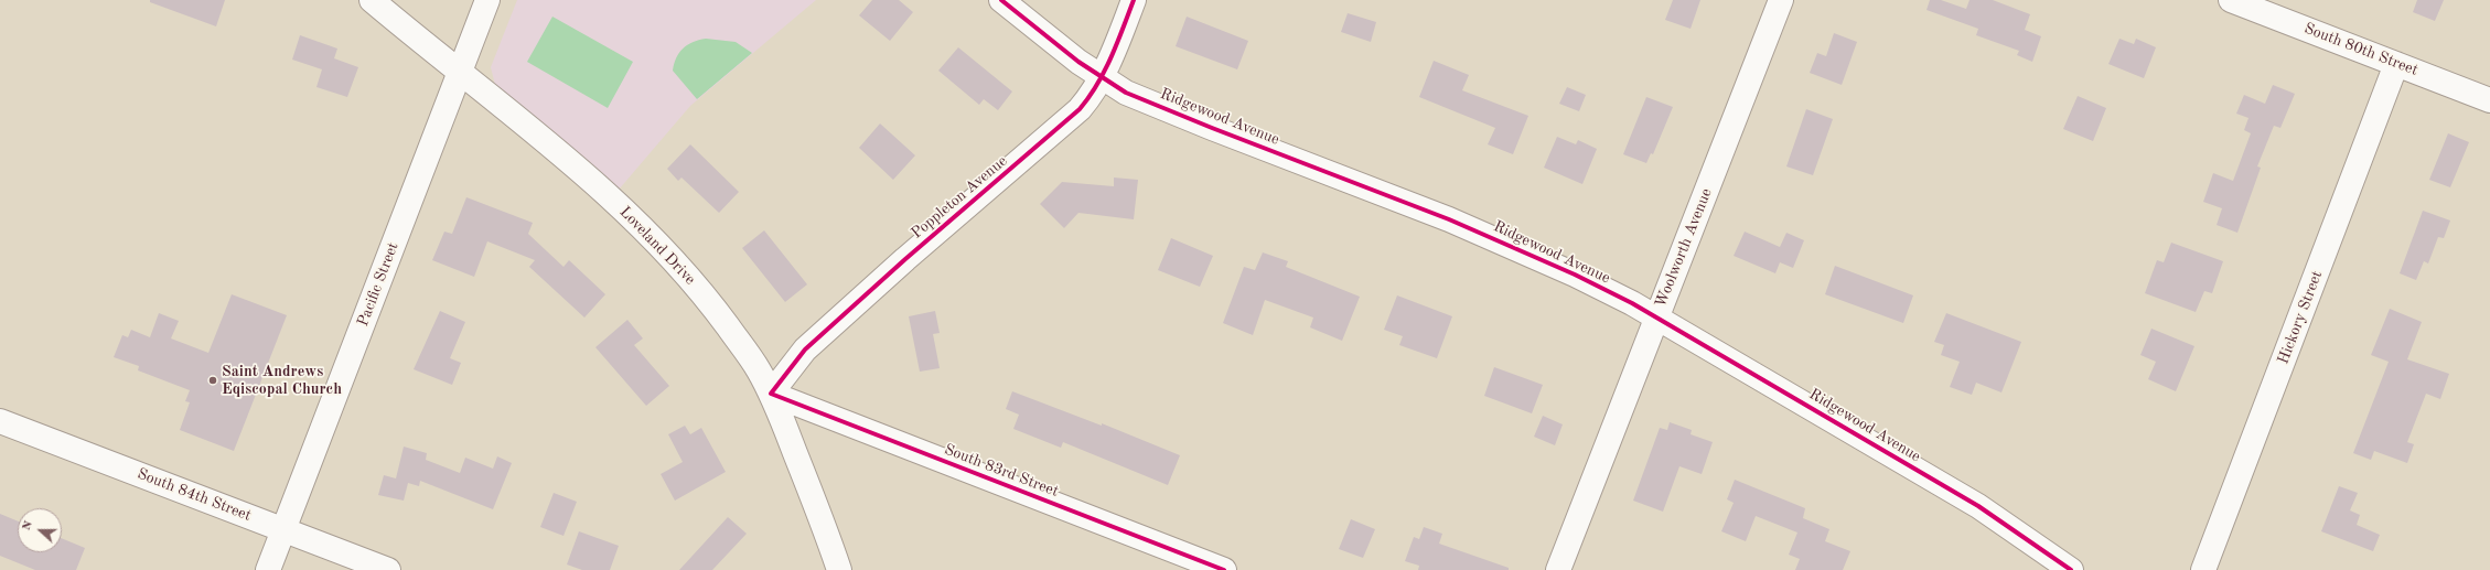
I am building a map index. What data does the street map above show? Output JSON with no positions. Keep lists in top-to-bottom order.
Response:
{
  "streets": {
    "street": [
      "South 80th Street",
      "Ridgewood Avenue",
      "Poppleton Avenue",
      "Loveland Drive",
      "Woolworth Avenue",
      "Pacific Street",
      "Hickory Street",
      "South 83rd Street",
      "South 84th Street"
    ]
  },
  "crossings": [
    ["South 80th Street", "Hickory Street"],
    ["Ridgewood Avenue", "Poppleton Avenue"],
    ["Ridgewood Avenue", "Woolworth Avenue"],
    ["Poppleton Avenue", "Loveland Drive"],
    ["Poppleton Avenue", "South 83rd Street"],
    ["Loveland Drive", "Pacific Street"],
    ["Loveland Drive", "South 83rd Street"],
    ["Pacific Street", "South 84th Street"]
  ],
  "places": ["Saint Andrews Eqiscopal Church"],
  "north": "left"
}
